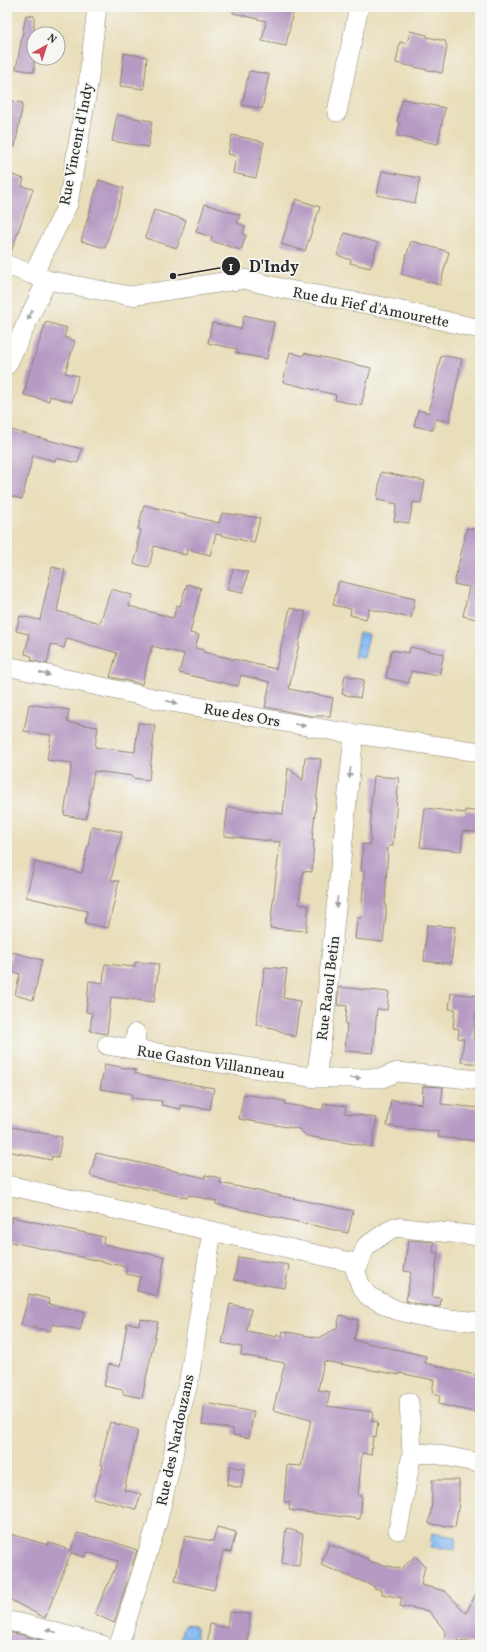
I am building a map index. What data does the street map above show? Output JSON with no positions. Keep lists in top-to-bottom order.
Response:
{
  "streets": {
    "street": [
      "Rue Vincent d'Indy",
      "Rue du Fief d'Amourette",
      "Rue des Ors",
      "Rue Raoul Betin",
      "Rue Gaston Villanneau",
      "Rue des Nardouzans"
    ]
  },
  "crossings": [
    ["Rue Vincent d'Indy", "Rue du Fief d'Amourette"],
    ["Rue des Ors", "Rue Raoul Betin"],
    ["Rue Raoul Betin", "Rue Gaston Villanneau"]
  ],
  "one_way": ["Rue des Ors", "Rue Raoul Betin"],
  "places": ["D'Indy"],
  "north": "top right"
}
